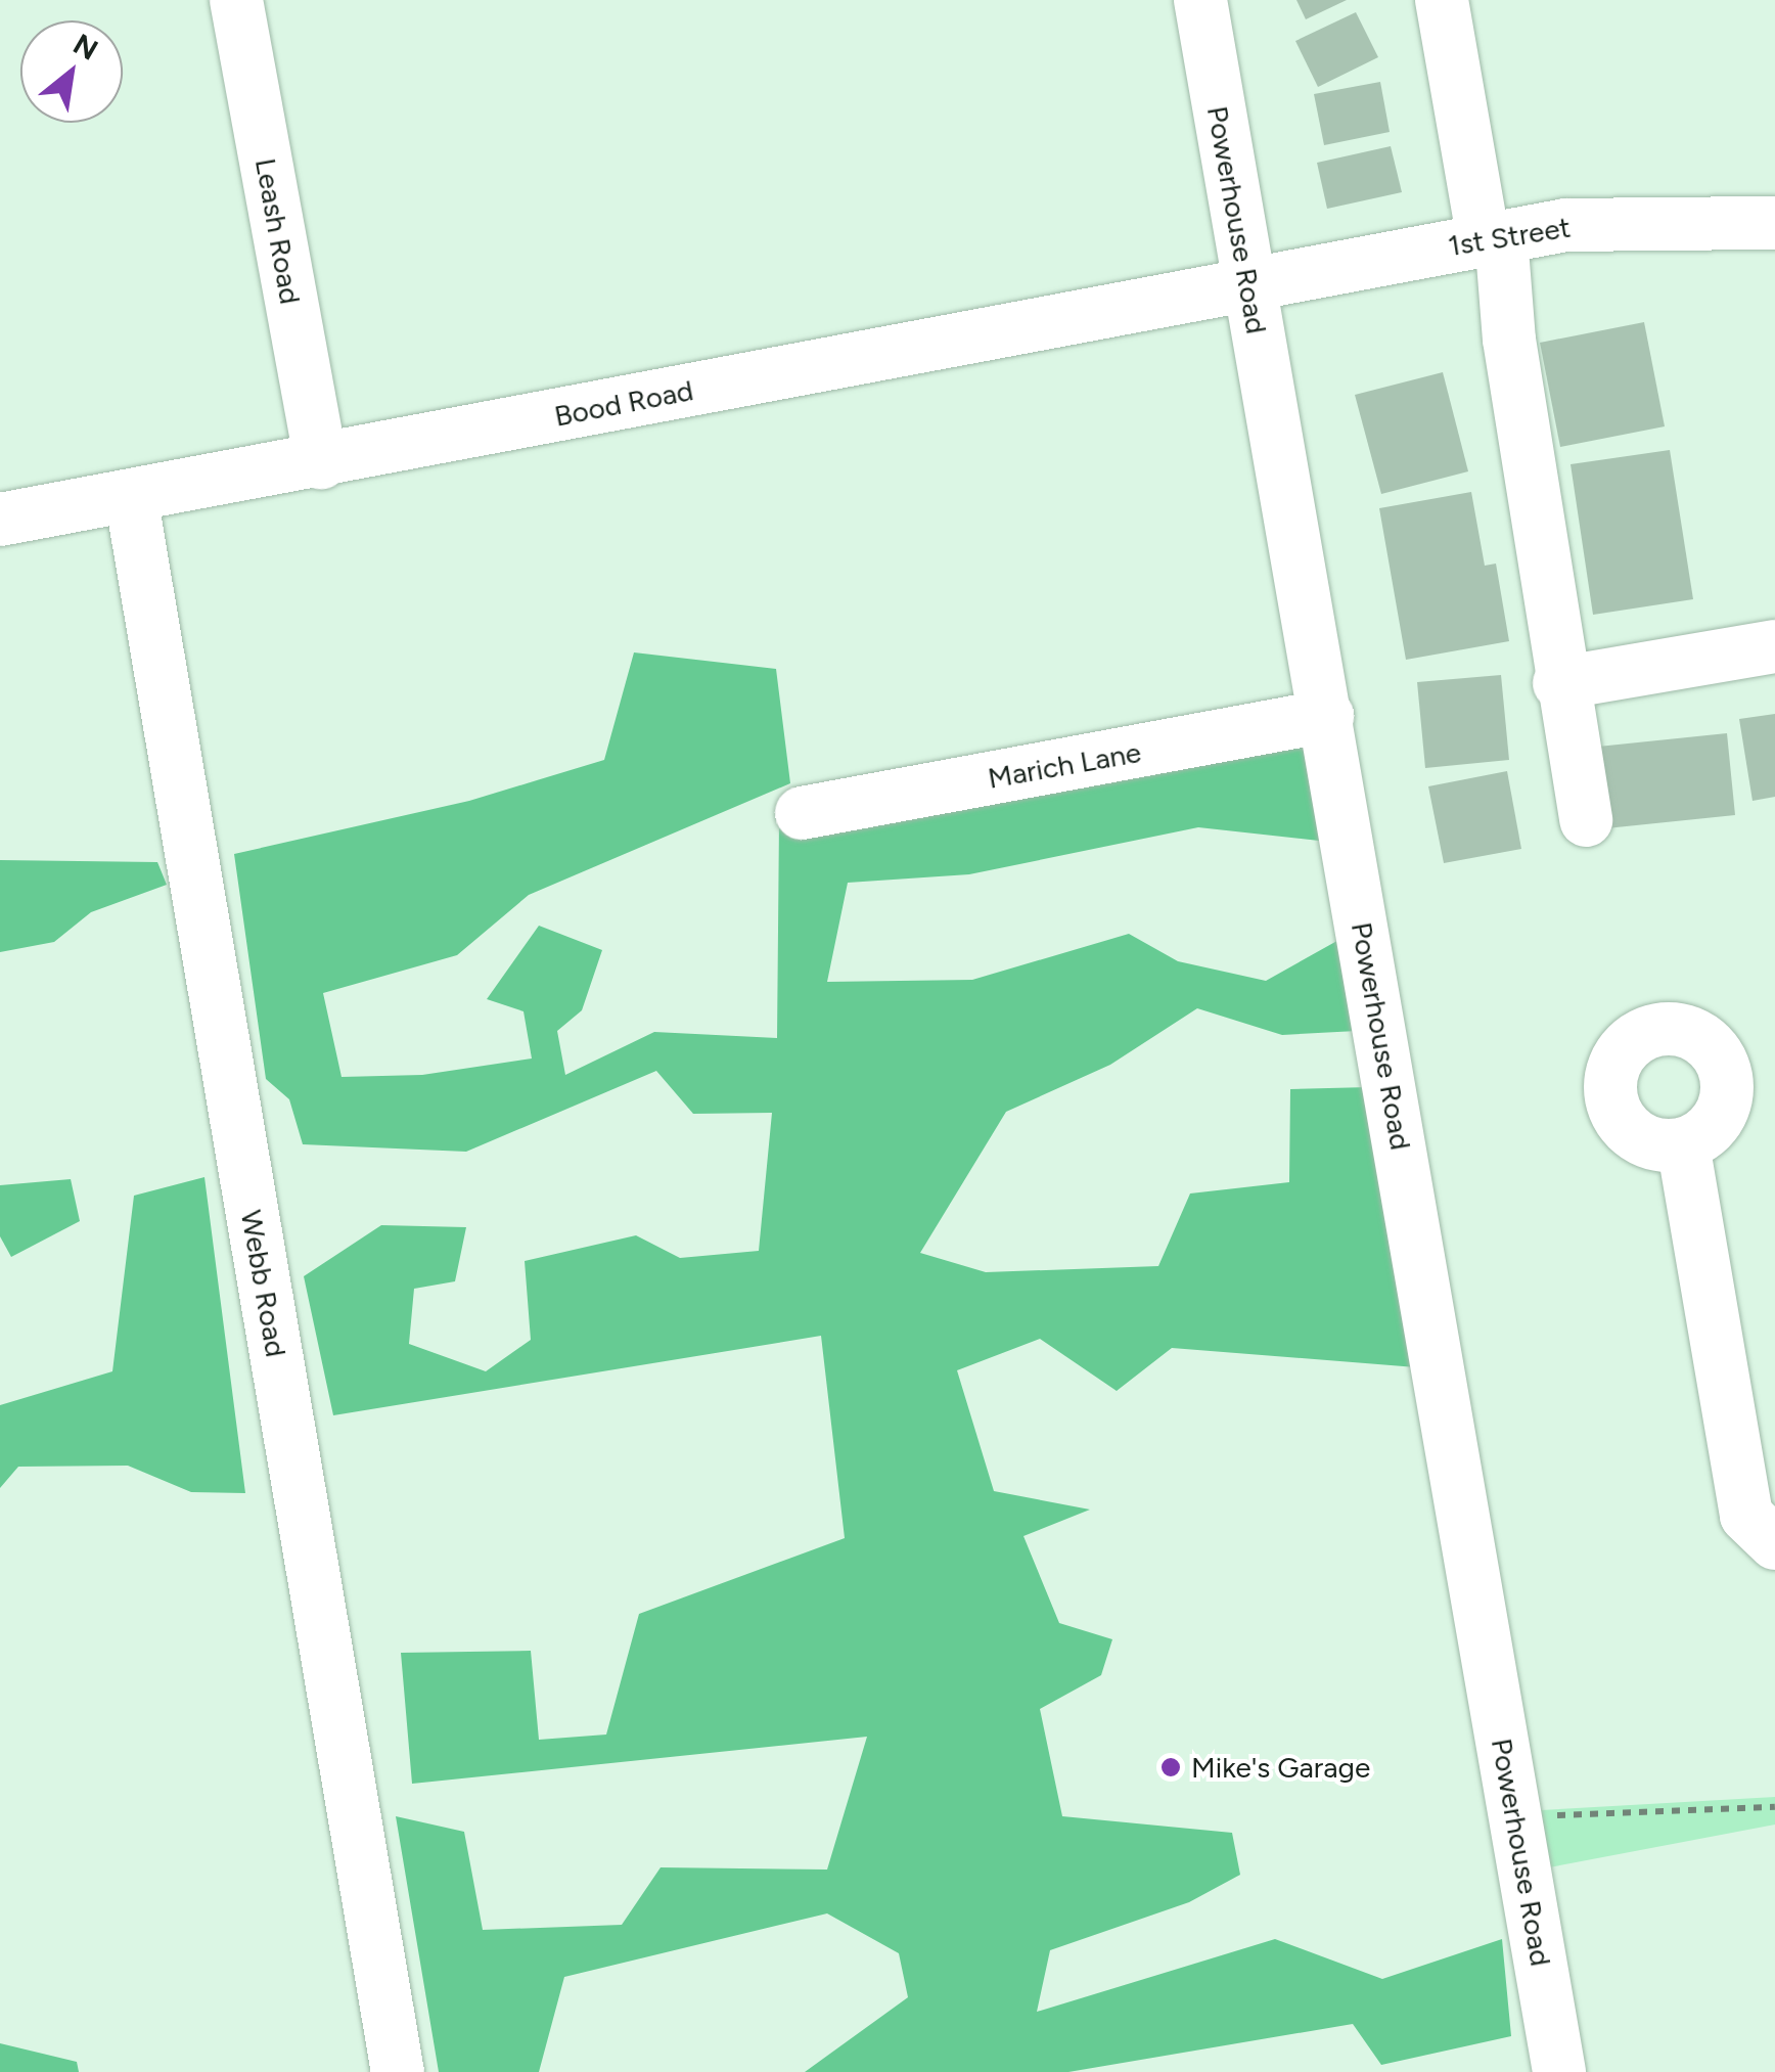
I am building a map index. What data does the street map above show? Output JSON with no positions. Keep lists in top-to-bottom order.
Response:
{
  "streets": {
    "street": [
      "Powerhouse Road",
      "Leash Road",
      "1st Street",
      "Bood Road",
      "Marich Lane",
      "Webb Road"
    ]
  },
  "crossings": [
    ["Powerhouse Road", "1st Street"],
    ["Powerhouse Road", "Bood Road"],
    ["Powerhouse Road", "Marich Lane"],
    ["Leash Road", "Bood Road"],
    ["1st Street", "Bood Road"],
    ["Bood Road", "Webb Road"]
  ],
  "places": ["Mike's Garage"],
  "north": "top right"
}
